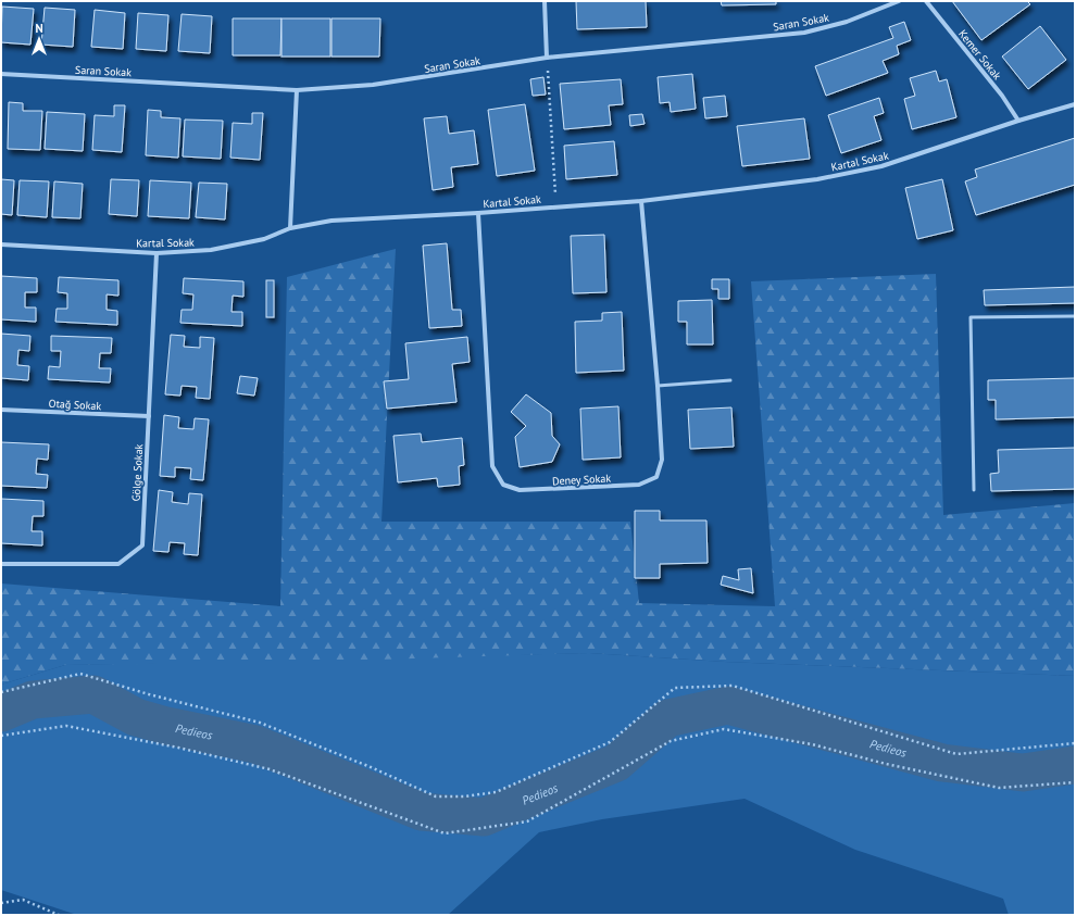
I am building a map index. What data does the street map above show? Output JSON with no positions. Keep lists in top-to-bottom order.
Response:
{
  "streets": {
    "street": [
      "Saran Sokak",
      "Kemer Sokak",
      "Kartal Sokak",
      "Otağ Sokak",
      "Gölge Sokak",
      "Deney Sokak"
    ]
  },
  "crossings": [
    ["Kemer Sokak", "Kartal Sokak"],
    ["Kartal Sokak", "Gölge Sokak"],
    ["Kartal Sokak", "Deney Sokak"],
    ["Otağ Sokak", "Gölge Sokak"]
  ],
  "water": ["Pedieos"],
  "north": "top"
}
